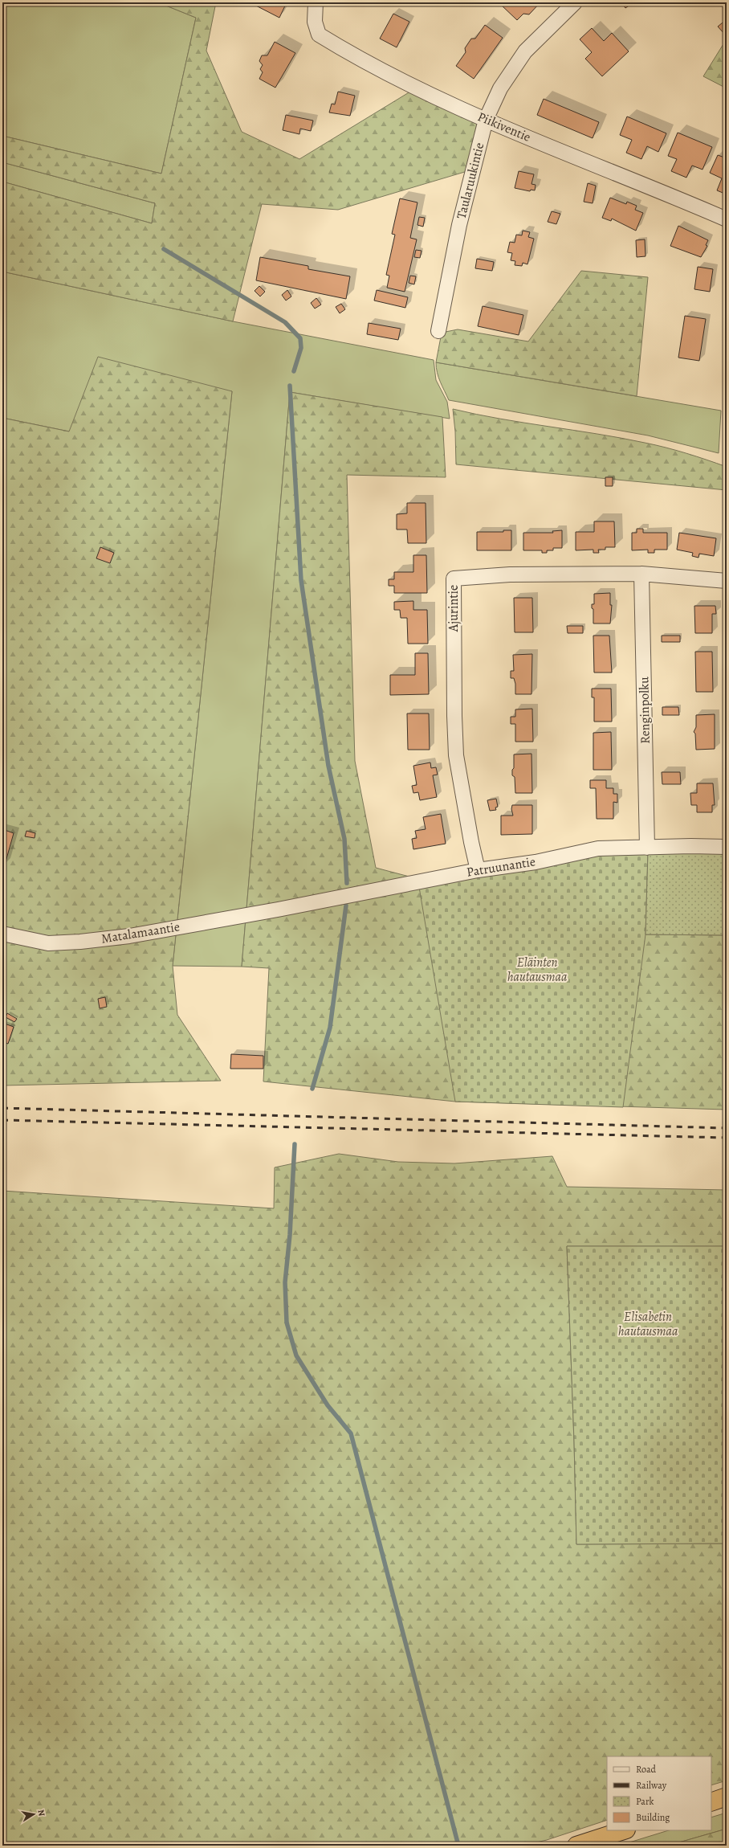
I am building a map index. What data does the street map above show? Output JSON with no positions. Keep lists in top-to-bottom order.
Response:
{
  "streets": {
    "street": [
      "Piikiventie",
      "Taularuukintie",
      "Ajurintie",
      "Renginpolku",
      "Patruunantie",
      "Matalamaantie"
    ]
  },
  "crossings": [
    ["Piikiventie", "Taularuukintie"],
    ["Ajurintie", "Renginpolku"],
    ["Ajurintie", "Patruunantie"],
    ["Renginpolku", "Patruunantie"],
    ["Patruunantie", "Matalamaantie"]
  ],
  "parks": ["Eläinten hautausmaa", "Elisabetin hautausmaa"],
  "legend": [
    "Road",
    "Railway",
    "Park",
    "Building"
  ],
  "north": "right"
}
